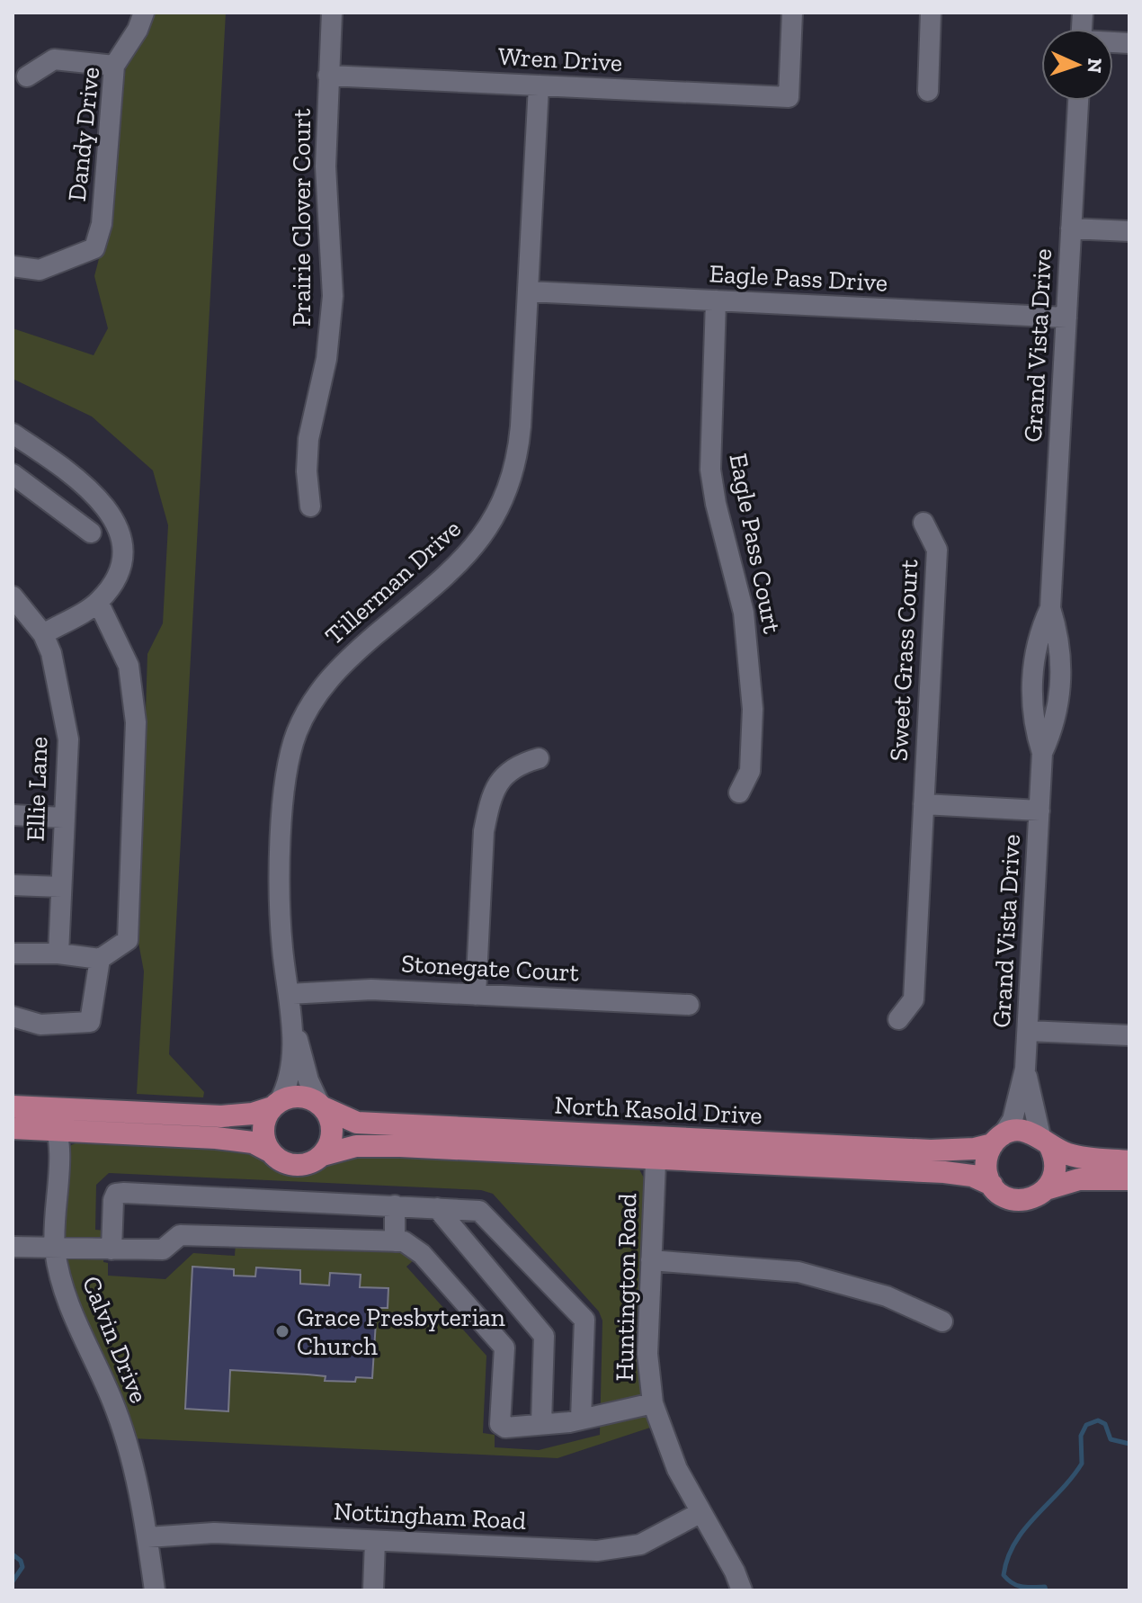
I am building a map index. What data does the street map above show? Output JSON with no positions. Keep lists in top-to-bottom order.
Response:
{
  "streets": {
    "main road": ["North Kasold Drive"],
    "street": [
      "Wren Drive",
      "Dandy Drive",
      "Prairie Clover Court",
      "Eagle Pass Drive",
      "Grand Vista Drive",
      "Eagle Pass Court",
      "Tillerman Drive",
      "Sweet Grass Court",
      "Ellie Lane",
      "Stonegate Court",
      "Huntington Road",
      "Calvin Drive",
      "Nottingham Road"
    ]
  },
  "crossings": [
    ["Wren Drive", "Prairie Clover Court"],
    ["Wren Drive", "Tillerman Drive"],
    ["Eagle Pass Drive", "Grand Vista Drive"],
    ["Eagle Pass Drive", "Eagle Pass Court"],
    ["Eagle Pass Drive", "Tillerman Drive"],
    ["Grand Vista Drive", "North Kasold Drive"],
    ["Tillerman Drive", "Stonegate Court"],
    ["Tillerman Drive", "North Kasold Drive"],
    ["North Kasold Drive", "Huntington Road"],
    ["Huntington Road", "Nottingham Road"],
    ["Calvin Drive", "Nottingham Road"]
  ],
  "places": ["Grace Presbyterian Church"],
  "north": "right"
}
